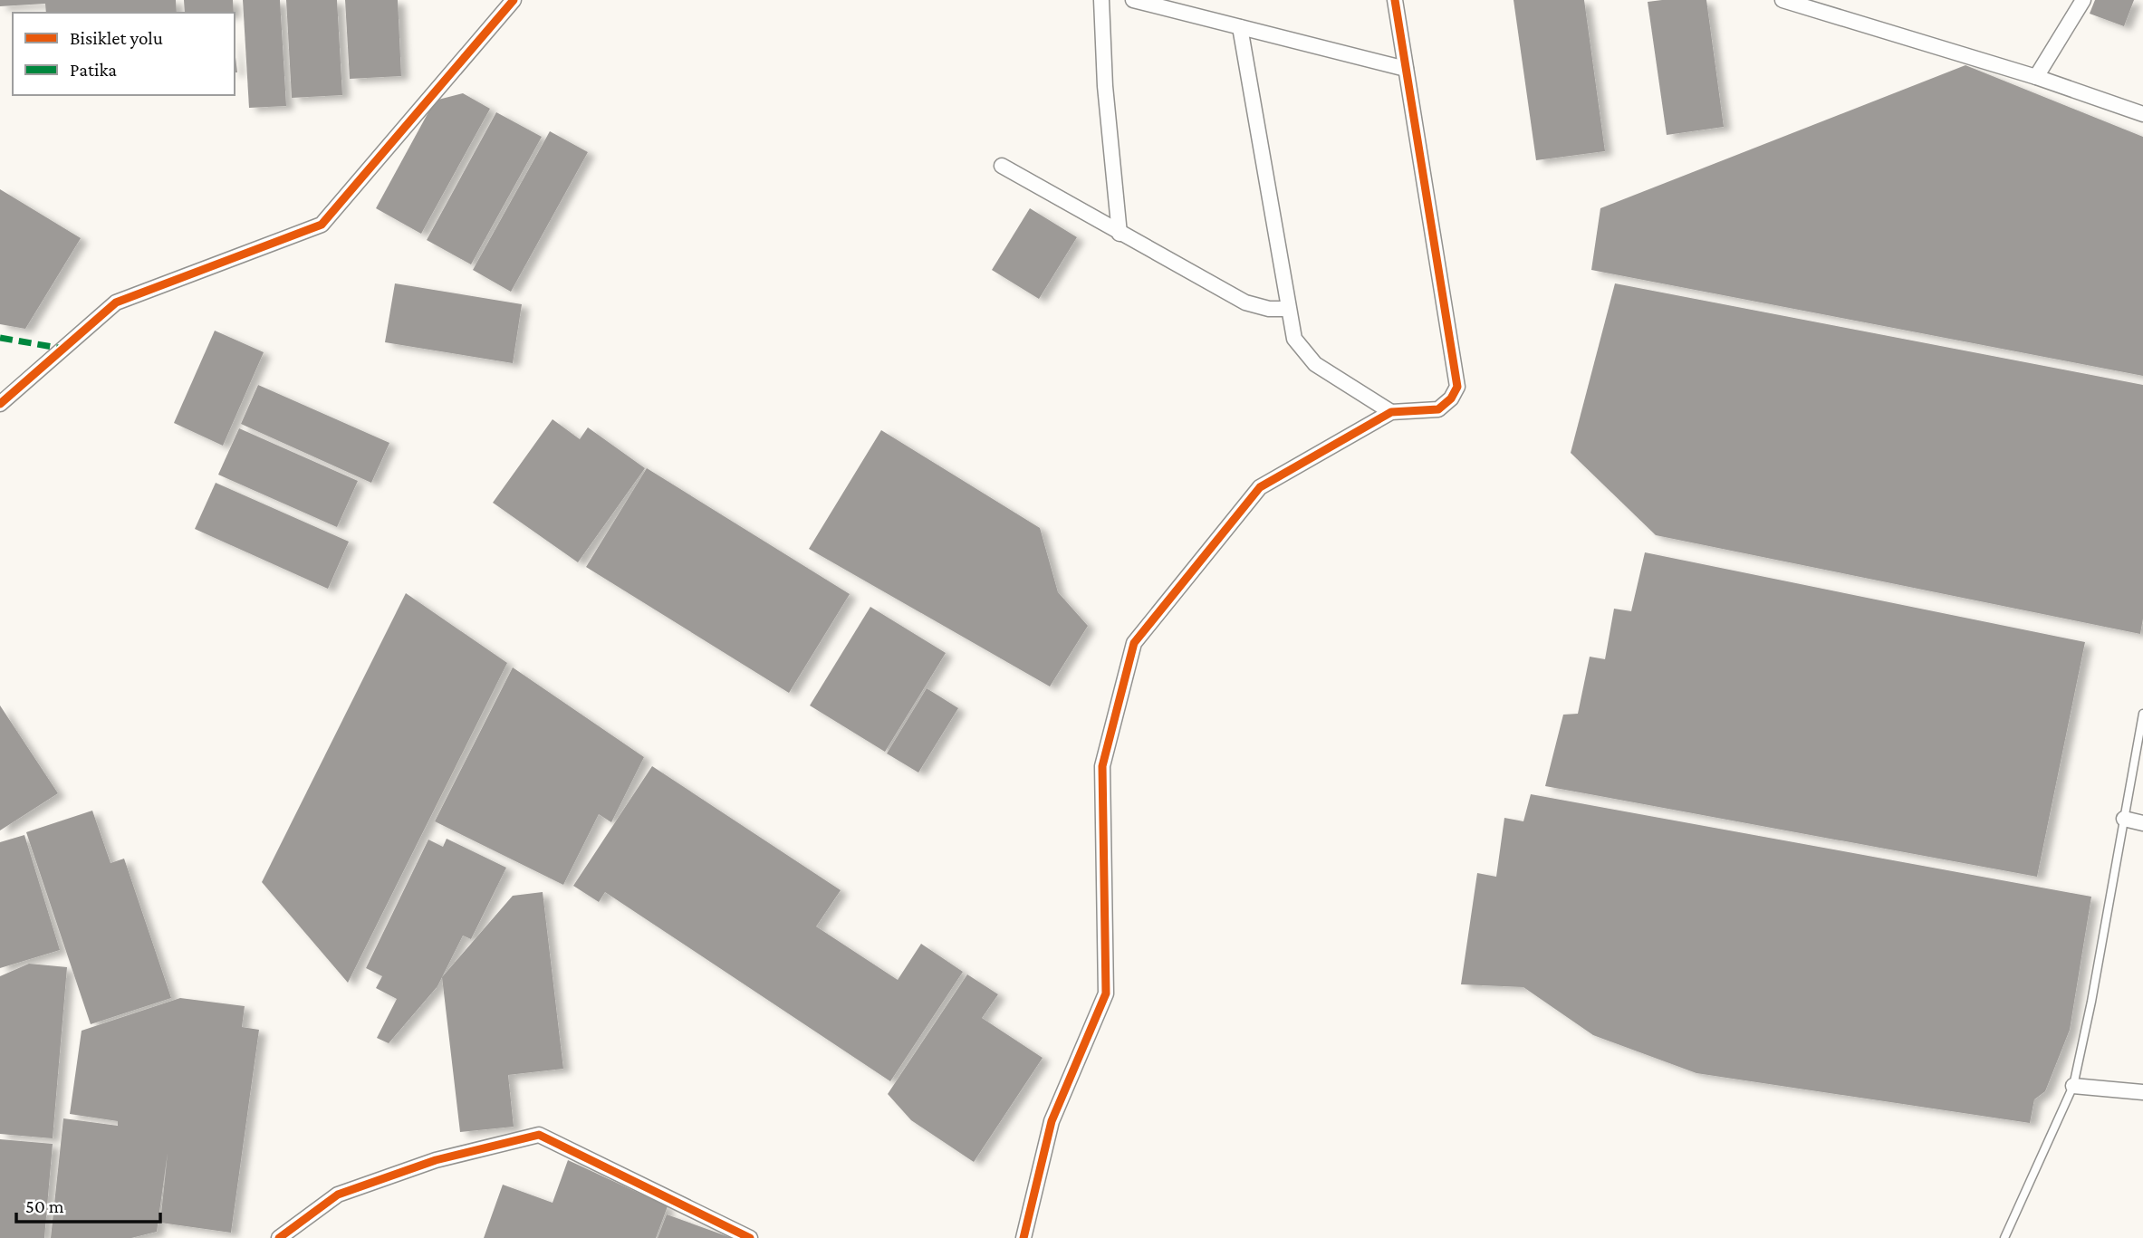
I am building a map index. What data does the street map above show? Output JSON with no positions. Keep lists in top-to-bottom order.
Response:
{
  "legend": ["Bisiklet yolu", "Patika"],
  "scale_bar": "50 m"
}
